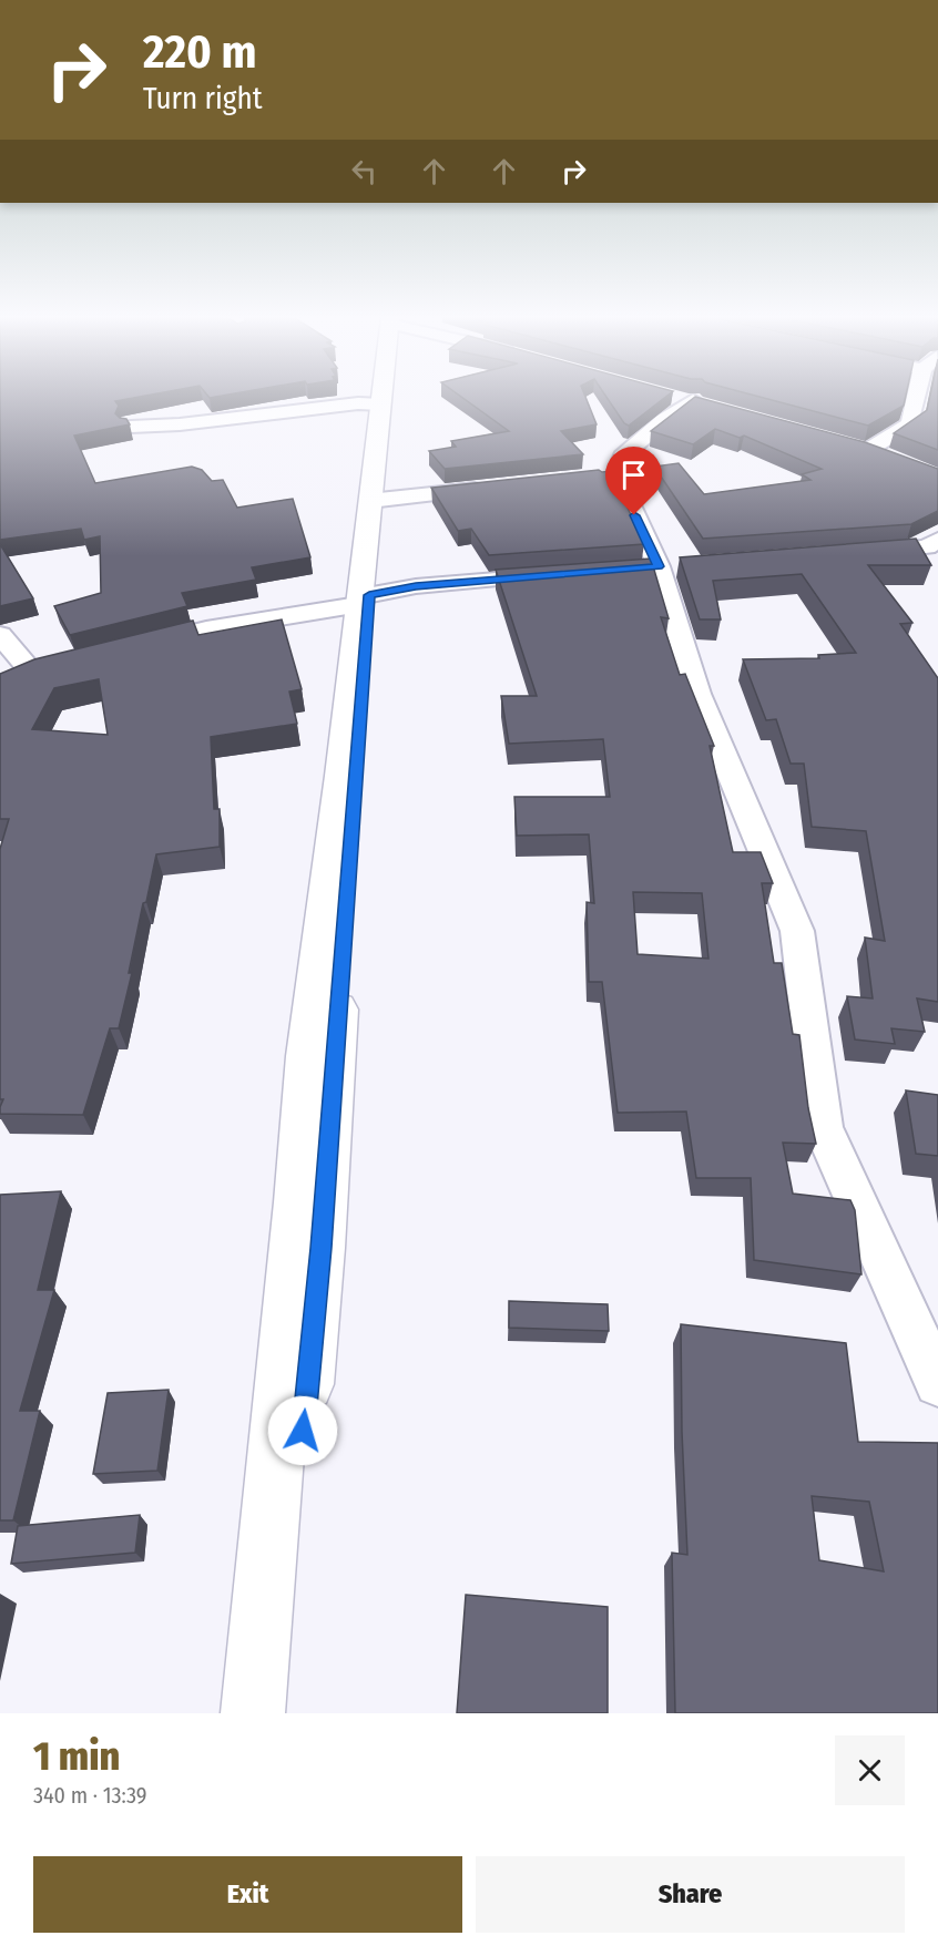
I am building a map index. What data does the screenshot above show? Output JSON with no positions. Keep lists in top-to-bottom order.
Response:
{
  "page": {
    "turn": ["220 m", "Turn right"],
    "heading": ["1 min", "340 m · 13:39"],
    "buttons": ["Exit", "Share"]
  }
}
